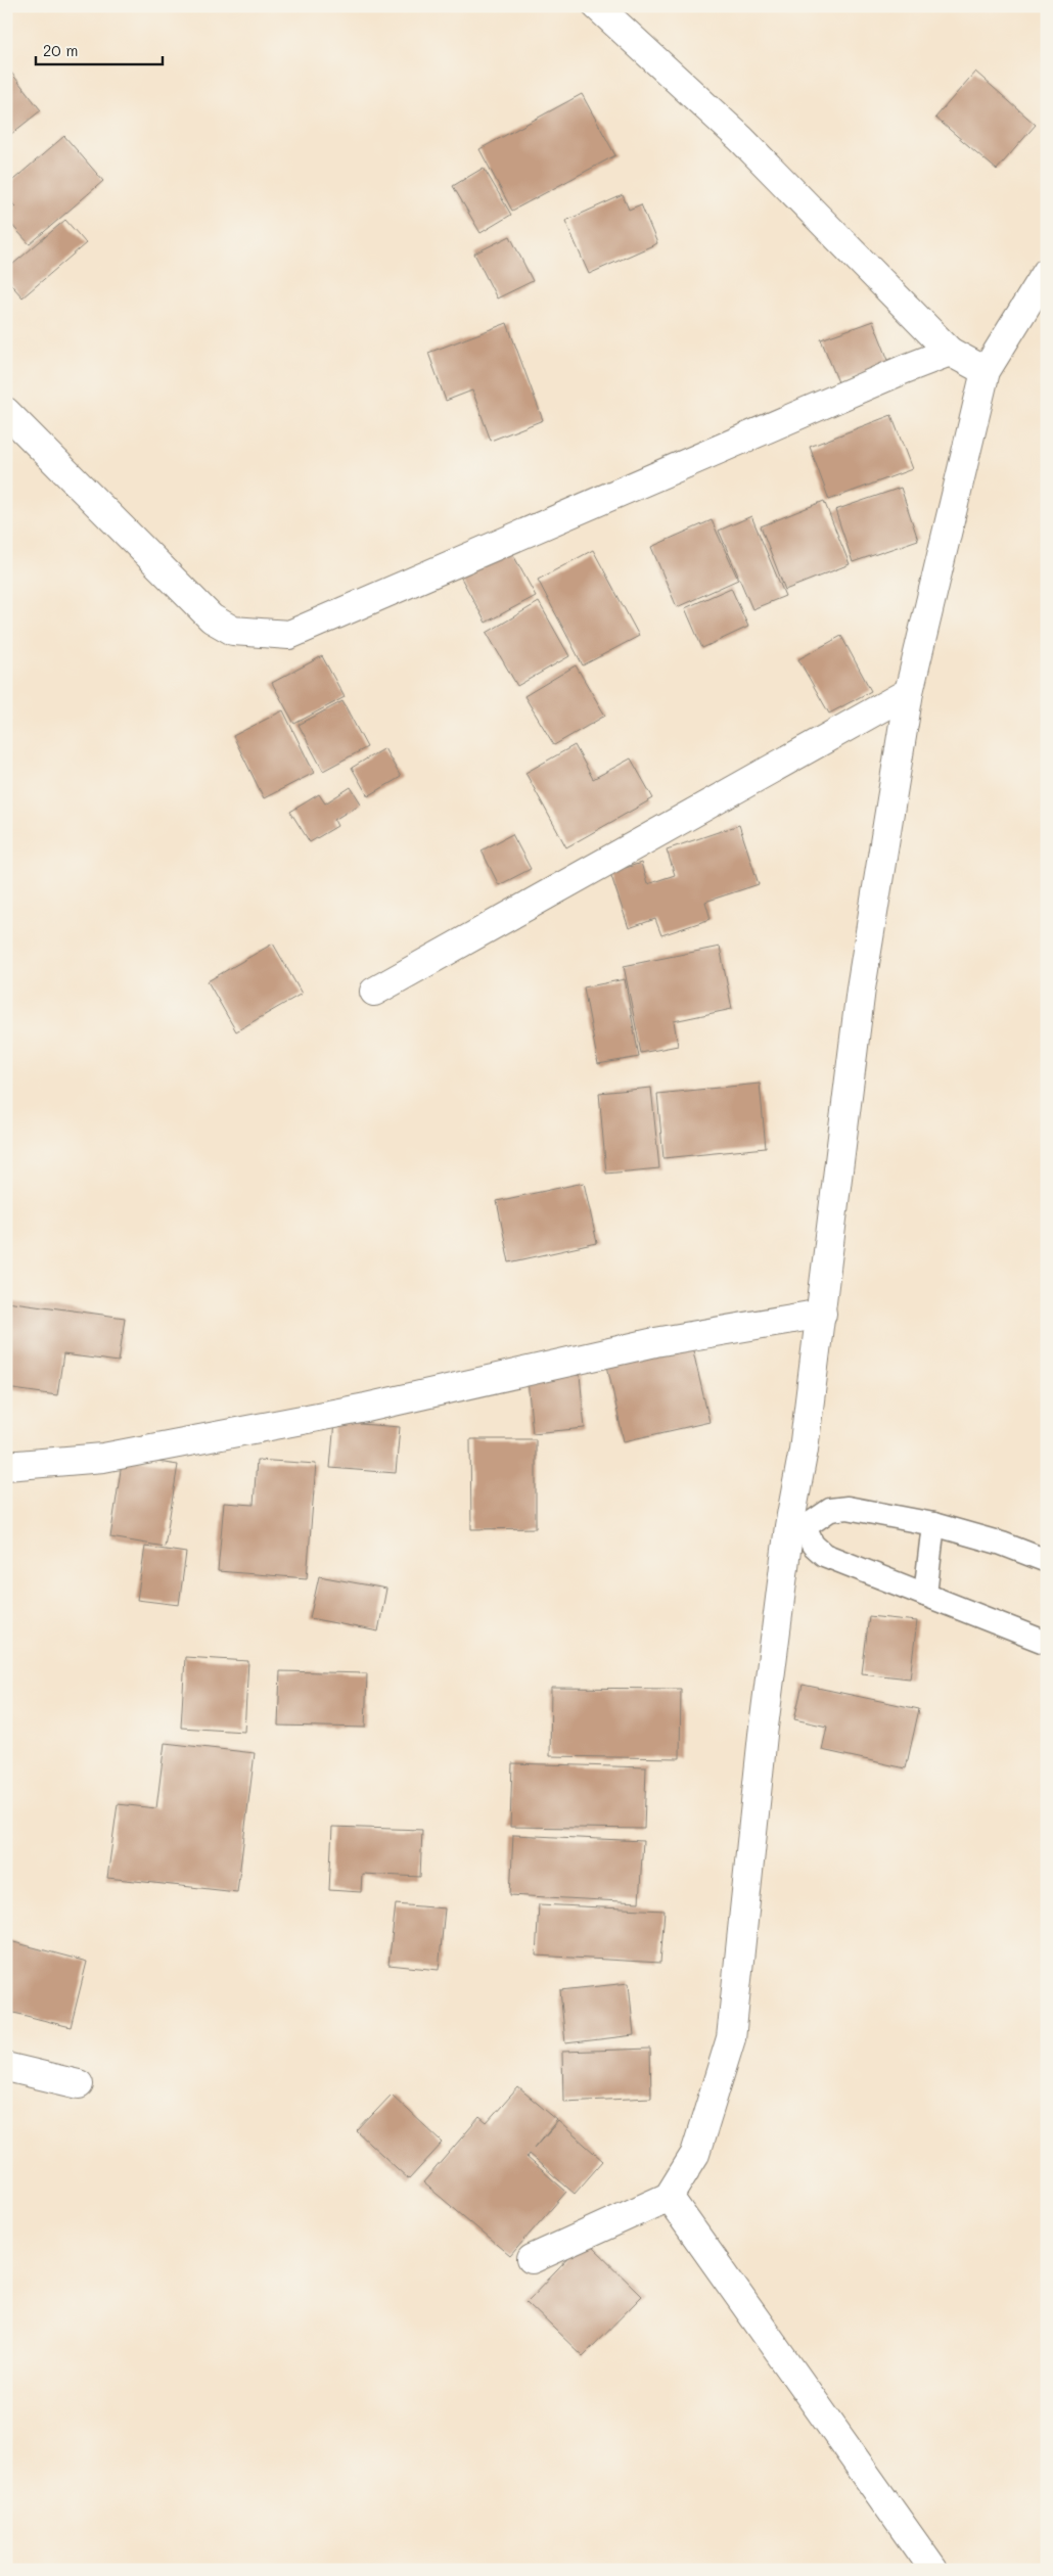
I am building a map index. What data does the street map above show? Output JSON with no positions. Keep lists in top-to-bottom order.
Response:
{
  "scale_bar": "20 m"
}
